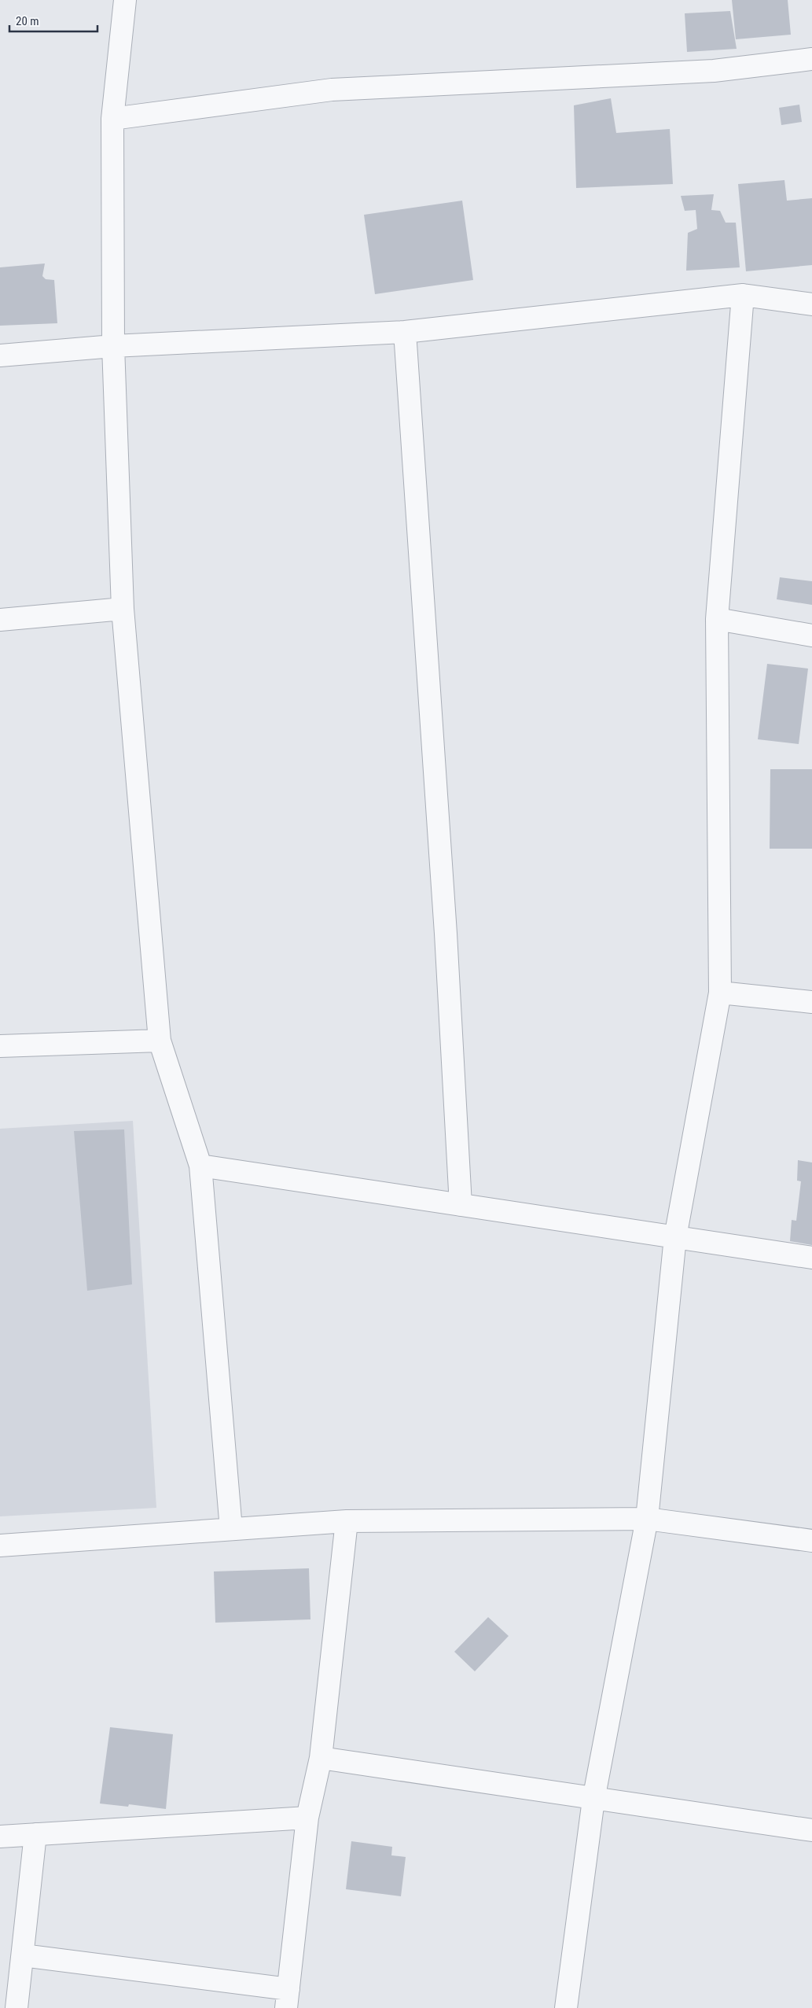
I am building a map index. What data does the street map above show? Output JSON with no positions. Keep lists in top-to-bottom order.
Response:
{
  "scale_bar": "20 m"
}
